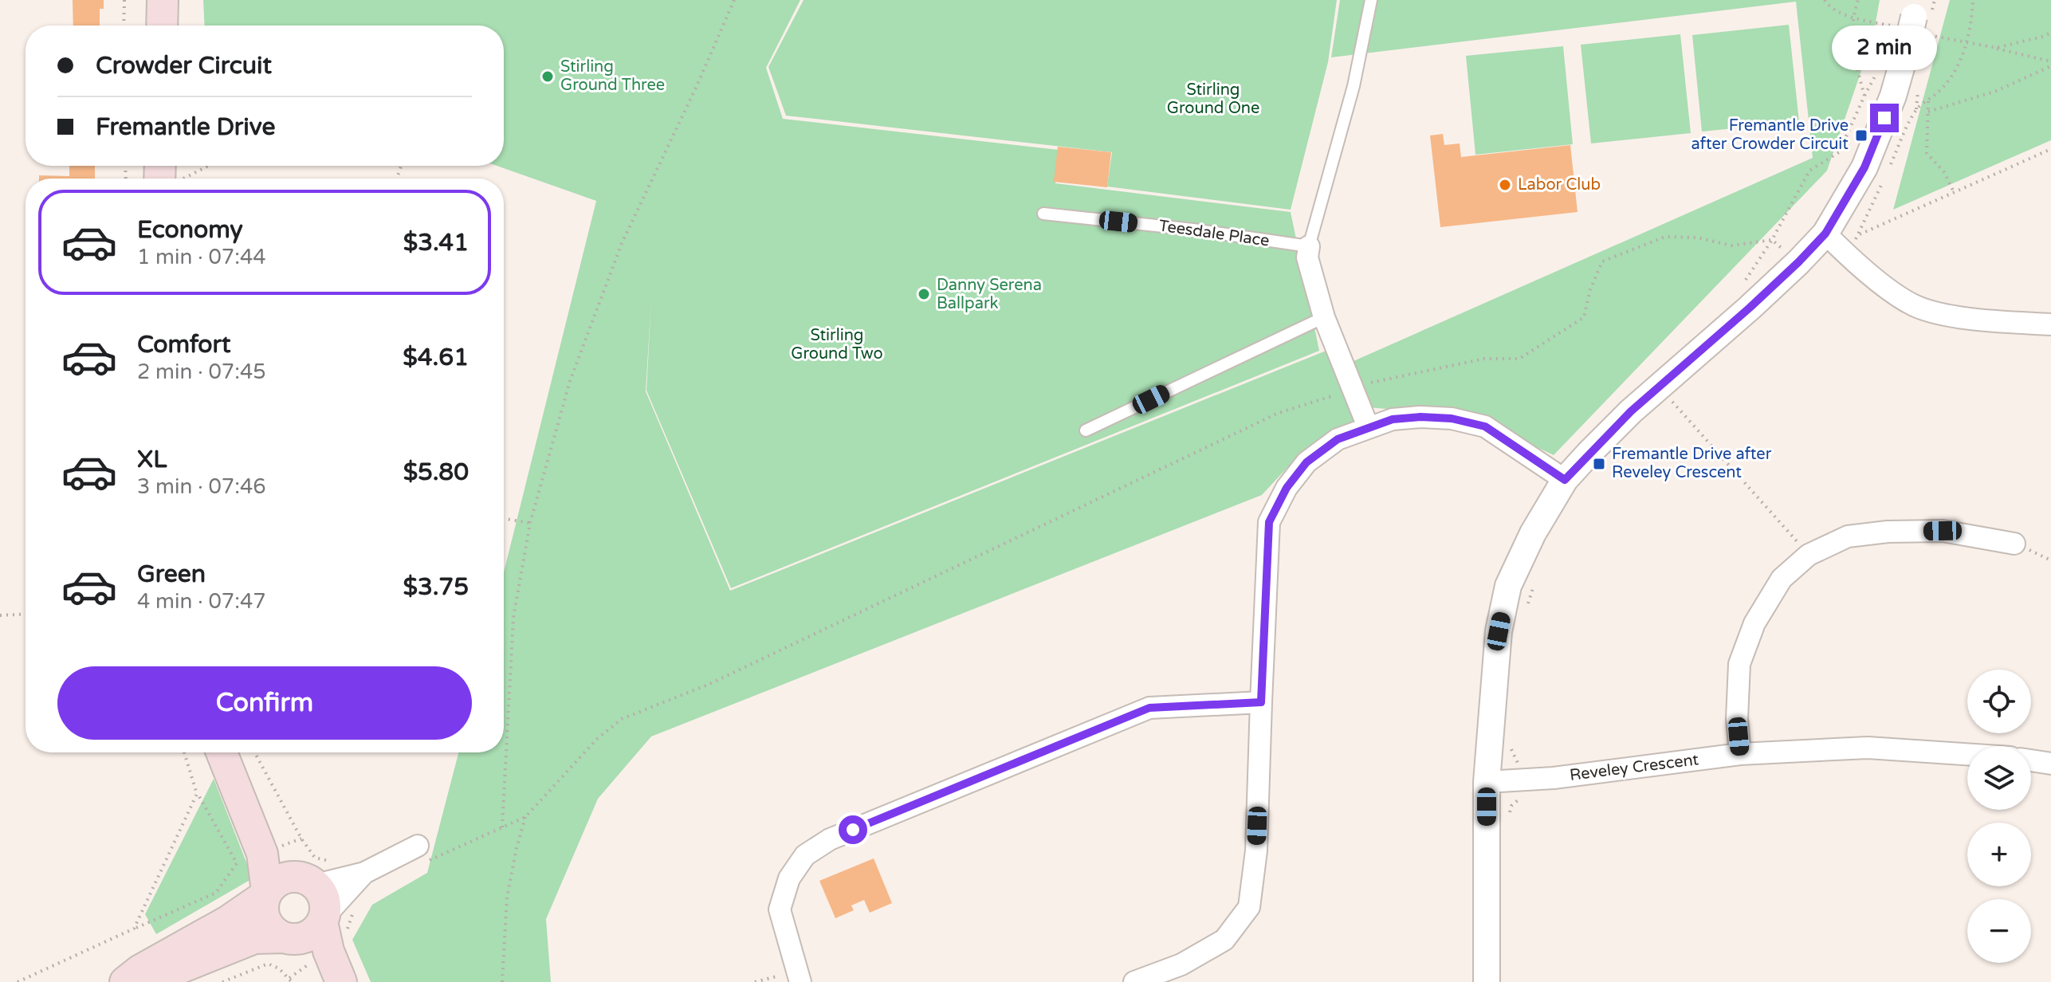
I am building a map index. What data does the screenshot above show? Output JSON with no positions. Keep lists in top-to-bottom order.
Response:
{
  "streets": {
    "street": ["Reveley Crescent"],
    "lane": ["Teesdale Place"]
  },
  "parks": ["Stirling Ground One", "Stirling Ground Two"],
  "places": {
    "other": ["Stirling Ground Three", "Labor Club", "Danny Serena Ballpark"],
    "transit": ["Fremantle Drive after Crowder Circuit", "Fremantle Drive after Reveley Crescent"]
  },
  "page": {
    "bubble": "2 min",
    "banner": ["Crowder Circuit", "Fremantle Drive"],
    "list": [
      {
        "name": "Economy",
        "note": "1 min · 07:44",
        "value": "$3.41"
      },
      {
        "name": "Comfort",
        "note": "2 min · 07:45",
        "value": "$4.61"
      },
      {
        "name": "XL",
        "note": "3 min · 07:46",
        "value": "$5.80"
      },
      {
        "name": "Green",
        "note": "4 min · 07:47",
        "value": "$3.75"
      }
    ],
    "buttons": "Confirm",
    "map_buttons": ["+", "−"]
  }
}
